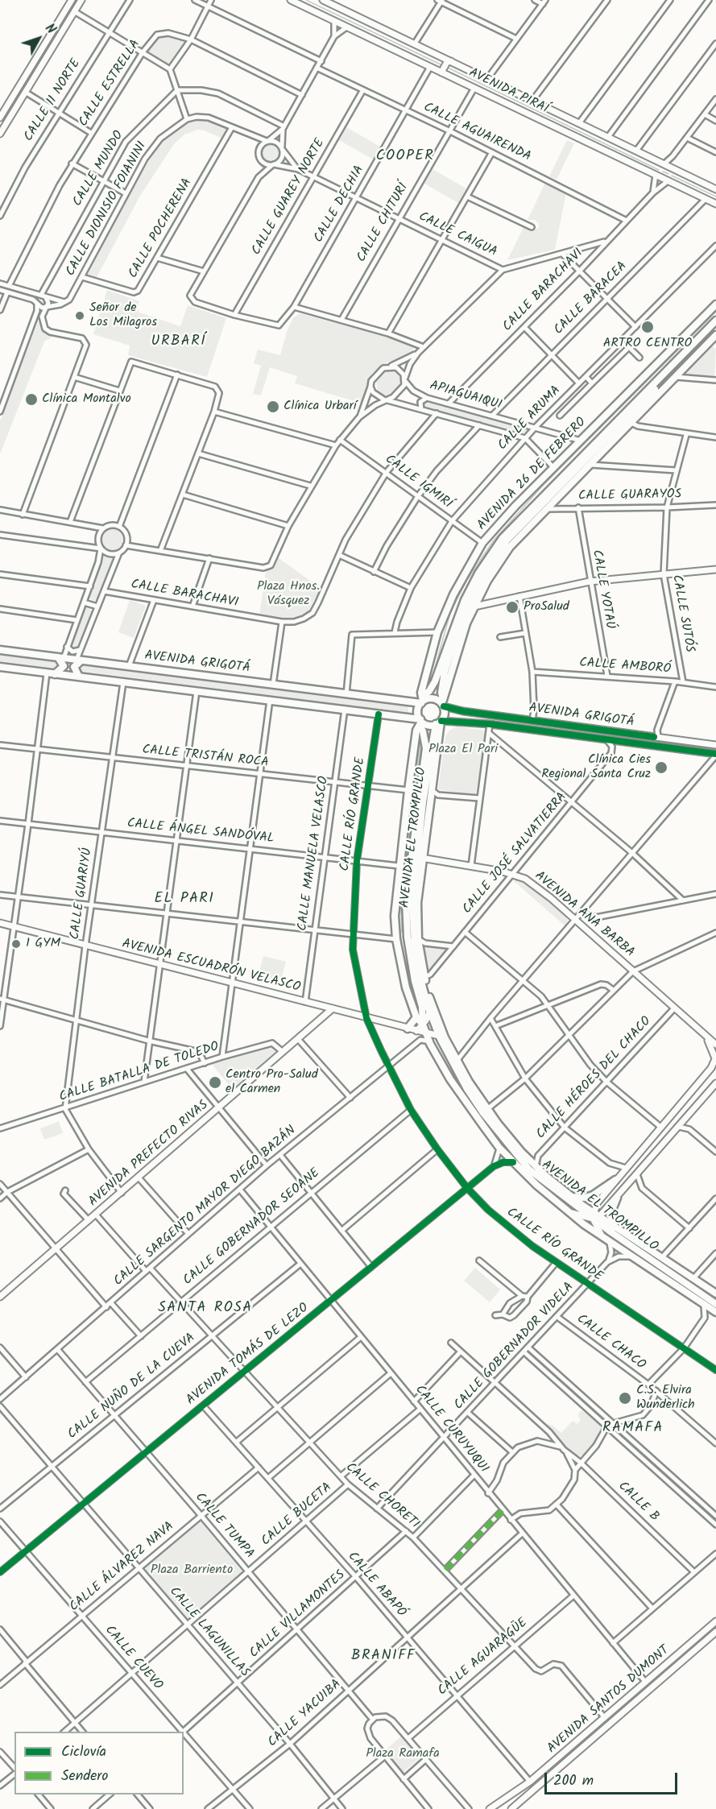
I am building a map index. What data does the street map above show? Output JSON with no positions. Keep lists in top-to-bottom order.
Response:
{
  "streets": {
    "main road": [
      "AVENIDA PIRAÍ",
      "AVENIDA 26 DE FEBRERO",
      "AVENIDA GRIGOTÁ",
      "AVENIDA EL TROMPILLO",
      "AVENIDA ANA BARBA",
      "AVENIDA ESCUADRÓN VELASCO",
      "AVENIDA PREFECTO RIVAS",
      "AVENIDA SANTOS DUMONT"
    ],
    "street": [
      "CALLE ESTRELLA",
      "CALLE 11 NORTE",
      "CALLE AGUAIRENDA",
      "CALLE MUNDO",
      "CALLE GUAREY NORTE",
      "CALLE DECHIA",
      "CALLE DIONISIO FOIANINI",
      "CALLE CHITURÍ",
      "CALLE POCHERENA",
      "CALLE CAIGUA",
      "CALLE BARACHAVI",
      "CALLE BARACEA",
      "APIAGUAIQUI",
      "CALLE ARUMA",
      "CALLE IGMIRÍ",
      "CALLE GUARAYOS",
      "CALLE YOTAÚ",
      "CALLE SUTÓS",
      "CALLE AMBORÓ",
      "CALLE TRISTÁN ROCA",
      "CALLE RÍO GRANDE",
      "CALLE ÁNGEL SANDÓVAL",
      "CALLE MANUELA VELASCO",
      "CALLE JOSÉ SALVATIERRA",
      "CALLE GUARIYÚ",
      "CALLE BATALLA DE TOLEDO",
      "CALLE HÉROES DEL CHACO",
      "CALLE SARGENTO MAYOR DIEGO BAZÁN",
      "CALLE GOBERNADOR SEOANE",
      "CALLE CHACO",
      "CALLE GOBERNADOR VIDELA",
      "AVENIDA TOMÁS DE LEZO",
      "CALLE NUÑO DE LA CUEVA",
      "CALLE CURUYUQUI",
      "CALLE CHORETI",
      "CALLE B",
      "CALLE BUCETA",
      "CALLE TUMPA",
      "CALLE ÁLVAREZ NAVA",
      "CALLE ABAPÓ",
      "CALLE VILLAMONTES",
      "CALLE LAGUNILLAS",
      "CALLE AGUARAGÜE",
      "CALLE CUEVO",
      "CALLE YACUIBA"
    ]
  },
  "crossings": [
    ["AVENIDA PIRAÍ", "CALLE DECHIA"],
    ["AVENIDA PIRAÍ", "CALLE CHITURÍ"],
    ["AVENIDA PIRAÍ", "CALLE BARACHAVI"],
    ["AVENIDA PIRAÍ", "CALLE BARACEA"],
    ["CALLE AGUAIRENDA", "CALLE GUAREY NORTE"],
    ["CALLE AGUAIRENDA", "CALLE DECHIA"],
    ["CALLE AGUAIRENDA", "CALLE CHITURÍ"],
    ["CALLE AGUAIRENDA", "CALLE BARACHAVI"],
    ["CALLE GUAREY NORTE", "CALLE DECHIA"],
    ["CALLE GUAREY NORTE", "CALLE CAIGUA"],
    ["CALLE DECHIA", "CALLE CAIGUA"],
    ["CALLE DIONISIO FOIANINI", "CALLE POCHERENA"],
    ["CALLE CHITURÍ", "CALLE CAIGUA"],
    ["CALLE BARACHAVI", "APIAGUAIQUI"],
    ["CALLE BARACHAVI", "CALLE IGMIRÍ"],
    ["CALLE BARACEA", "APIAGUAIQUI"],
    ["APIAGUAIQUI", "CALLE ARUMA"],
    ["APIAGUAIQUI", "AVENIDA 26 DE FEBRERO"],
    ["CALLE ARUMA", "CALLE IGMIRÍ"],
    ["AVENIDA 26 DE FEBRERO", "CALLE IGMIRÍ"],
    ["AVENIDA 26 DE FEBRERO", "AVENIDA GRIGOTÁ"],
    ["AVENIDA 26 DE FEBRERO", "AVENIDA EL TROMPILLO"],
    ["CALLE GUARAYOS", "CALLE YOTAÚ"],
    ["CALLE GUARAYOS", "CALLE SUTÓS"],
    ["CALLE YOTAÚ", "CALLE AMBORÓ"],
    ["CALLE SUTÓS", "CALLE AMBORÓ"],
    ["AVENIDA GRIGOTÁ", "AVENIDA EL TROMPILLO"],
    ["AVENIDA GRIGOTÁ", "CALLE JOSÉ SALVATIERRA"],
    ["CALLE TRISTÁN ROCA", "CALLE RÍO GRANDE"],
    ["CALLE TRISTÁN ROCA", "AVENIDA EL TROMPILLO"],
    ["CALLE TRISTÁN ROCA", "CALLE MANUELA VELASCO"],
    ["CALLE TRISTÁN ROCA", "CALLE GUARIYÚ"],
    ["CALLE RÍO GRANDE", "CALLE ÁNGEL SANDÓVAL"],
    ["CALLE RÍO GRANDE", "AVENIDA ESCUADRÓN VELASCO"],
    ["CALLE RÍO GRANDE", "CALLE SARGENTO MAYOR DIEGO BAZÁN"],
    ["CALLE RÍO GRANDE", "CALLE GOBERNADOR SEOANE"],
    ["CALLE RÍO GRANDE", "CALLE GOBERNADOR VIDELA"],
    ["CALLE RÍO GRANDE", "AVENIDA TOMÁS DE LEZO"],
    ["CALLE ÁNGEL SANDÓVAL", "AVENIDA EL TROMPILLO"],
    ["CALLE ÁNGEL SANDÓVAL", "CALLE MANUELA VELASCO"],
    ["CALLE ÁNGEL SANDÓVAL", "CALLE GUARIYÚ"],
    ["AVENIDA EL TROMPILLO", "CALLE JOSÉ SALVATIERRA"],
    ["AVENIDA EL TROMPILLO", "AVENIDA ANA BARBA"],
    ["AVENIDA EL TROMPILLO", "AVENIDA ESCUADRÓN VELASCO"],
    ["AVENIDA EL TROMPILLO", "CALLE HÉROES DEL CHACO"],
    ["AVENIDA EL TROMPILLO", "CALLE SARGENTO MAYOR DIEGO BAZÁN"],
    ["AVENIDA EL TROMPILLO", "AVENIDA TOMÁS DE LEZO"],
    ["CALLE MANUELA VELASCO", "AVENIDA ESCUADRÓN VELASCO"],
    ["CALLE JOSÉ SALVATIERRA", "AVENIDA ANA BARBA"],
    ["CALLE GUARIYÚ", "AVENIDA ESCUADRÓN VELASCO"],
    ["CALLE GUARIYÚ", "CALLE BATALLA DE TOLEDO"],
    ["AVENIDA ANA BARBA", "CALLE HÉROES DEL CHACO"],
    ["AVENIDA ESCUADRÓN VELASCO", "AVENIDA PREFECTO RIVAS"],
    ["CALLE BATALLA DE TOLEDO", "AVENIDA PREFECTO RIVAS"],
    ["AVENIDA PREFECTO RIVAS", "CALLE CHORETI"],
    ["CALLE SARGENTO MAYOR DIEGO BAZÁN", "CALLE CURUYUQUI"],
    ["CALLE SARGENTO MAYOR DIEGO BAZÁN", "CALLE CHORETI"],
    ["CALLE SARGENTO MAYOR DIEGO BAZÁN", "CALLE TUMPA"],
    ["CALLE GOBERNADOR SEOANE", "CALLE CURUYUQUI"],
    ["CALLE GOBERNADOR SEOANE", "CALLE CHORETI"],
    ["CALLE GOBERNADOR SEOANE", "CALLE TUMPA"],
    ["CALLE CHACO", "CALLE GOBERNADOR VIDELA"],
    ["CALLE GOBERNADOR VIDELA", "CALLE CURUYUQUI"],
    ["CALLE GOBERNADOR VIDELA", "CALLE CHORETI"],
    ["AVENIDA TOMÁS DE LEZO", "CALLE CURUYUQUI"],
    ["AVENIDA TOMÁS DE LEZO", "CALLE CHORETI"],
    ["AVENIDA TOMÁS DE LEZO", "CALLE TUMPA"],
    ["AVENIDA TOMÁS DE LEZO", "CALLE ABAPÓ"],
    ["AVENIDA TOMÁS DE LEZO", "CALLE LAGUNILLAS"],
    ["AVENIDA TOMÁS DE LEZO", "CALLE CUEVO"],
    ["CALLE NUÑO DE LA CUEVA", "CALLE CURUYUQUI"],
    ["CALLE NUÑO DE LA CUEVA", "CALLE CHORETI"],
    ["CALLE NUÑO DE LA CUEVA", "CALLE TUMPA"],
    ["CALLE NUÑO DE LA CUEVA", "CALLE LAGUNILLAS"],
    ["CALLE CURUYUQUI", "CALLE B"],
    ["CALLE CURUYUQUI", "CALLE AGUARAGÜE"],
    ["CALLE CURUYUQUI", "AVENIDA SANTOS DUMONT"],
    ["CALLE CURUYUQUI", "CALLE YACUIBA"],
    ["CALLE CHORETI", "CALLE BUCETA"],
    ["CALLE CHORETI", "CALLE VILLAMONTES"],
    ["CALLE CHORETI", "CALLE AGUARAGÜE"],
    ["CALLE CHORETI", "AVENIDA SANTOS DUMONT"],
    ["CALLE CHORETI", "CALLE YACUIBA"],
    ["CALLE BUCETA", "CALLE TUMPA"],
    ["CALLE BUCETA", "CALLE ABAPÓ"],
    ["CALLE BUCETA", "CALLE LAGUNILLAS"],
    ["CALLE BUCETA", "CALLE CUEVO"],
    ["CALLE TUMPA", "CALLE ÁLVAREZ NAVA"],
    ["CALLE TUMPA", "CALLE VILLAMONTES"],
    ["CALLE TUMPA", "CALLE YACUIBA"],
    ["CALLE ÁLVAREZ NAVA", "CALLE ABAPÓ"],
    ["CALLE ÁLVAREZ NAVA", "CALLE LAGUNILLAS"],
    ["CALLE ÁLVAREZ NAVA", "CALLE CUEVO"],
    ["CALLE ABAPÓ", "CALLE VILLAMONTES"],
    ["CALLE ABAPÓ", "CALLE AGUARAGÜE"],
    ["CALLE ABAPÓ", "AVENIDA SANTOS DUMONT"],
    ["CALLE ABAPÓ", "CALLE YACUIBA"],
    ["CALLE VILLAMONTES", "CALLE LAGUNILLAS"],
    ["CALLE LAGUNILLAS", "CALLE YACUIBA"],
    ["CALLE CUEVO", "CALLE YACUIBA"]
  ],
  "districts": [
    "COOPER",
    "URBARÍ",
    "EL PARI",
    "SANTA ROSA",
    "RAMAFA",
    "BRANIFF"
  ],
  "parks": [
    "Plaza Hnos. Vásquez",
    "Plaza El Pari",
    "Plaza Barriento",
    "Plaza Ramafa"
  ],
  "places": [
    "Señor de Los Milagros",
    "ARTRO CENTRO",
    "Clínica Montalvo",
    "Clínica Urbarí",
    "ProSalud",
    "Clínica Cies Regional Santa Cruz",
    "1 GYM",
    "Centro Pro-Salud el Carmen",
    "C.S. Elvira Wunderlich"
  ],
  "legend": ["Ciclovía", "Sendero"],
  "scale_bar": "200 m",
  "north": "top right"
}
